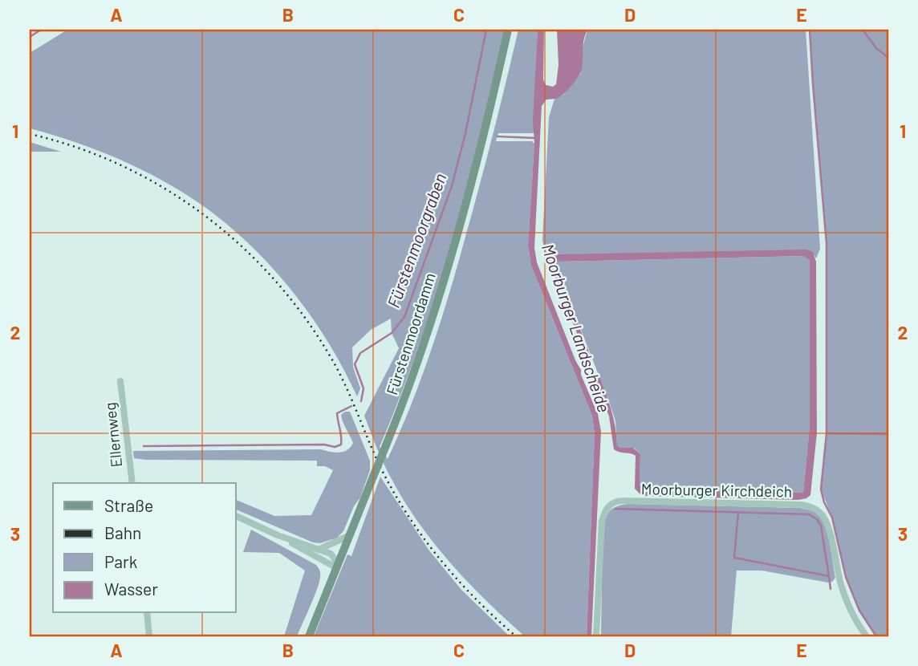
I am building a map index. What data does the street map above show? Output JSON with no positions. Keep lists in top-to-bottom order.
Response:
{
  "streets": {
    "main road": ["Fürstenmoordamm"],
    "street": ["Ellernweg", "Moorburger Kirchdeich"]
  },
  "water": ["Fürstenmoorgraben", "Moorburger Landscheide"],
  "legend": [
    "Straße",
    "Bahn",
    "Park",
    "Wasser"
  ],
  "grid": {
    "columns": [
      "A",
      "B",
      "C",
      "D",
      "E"
    ],
    "rows": ["1", "2", "3"]
  }
}
